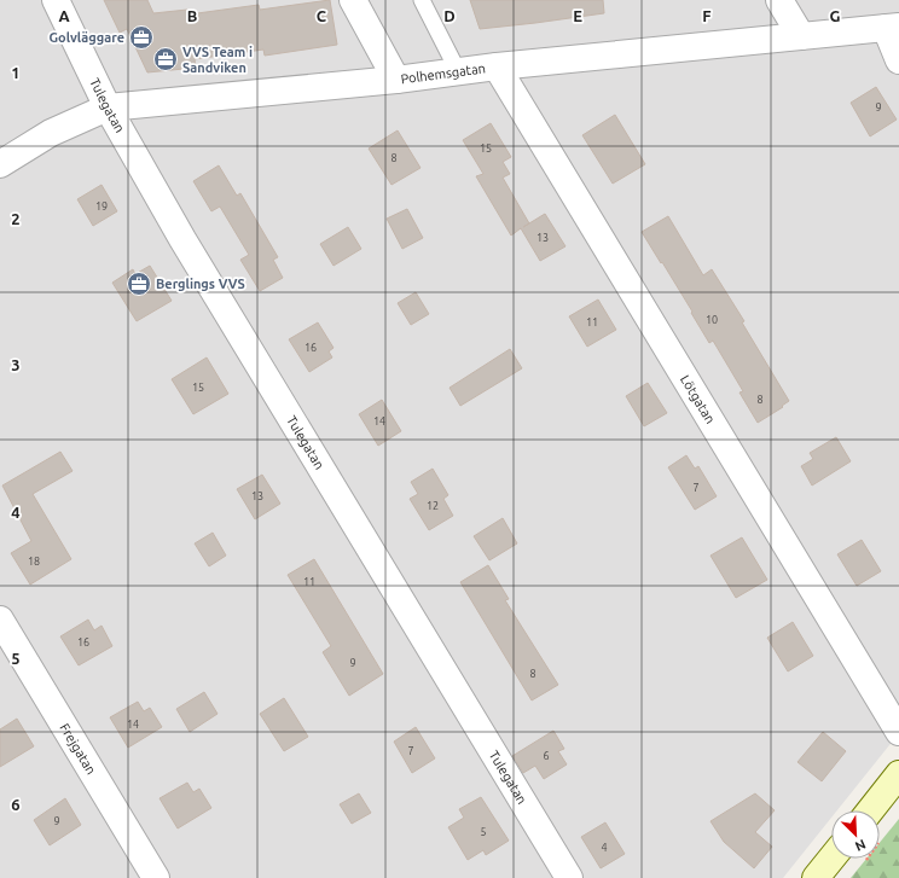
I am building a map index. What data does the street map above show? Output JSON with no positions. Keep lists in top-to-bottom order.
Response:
{
  "streets": {
    "street": [
      "Polhemsgatan",
      "Tulegatan",
      "Lötgatan",
      "Frejgatan"
    ]
  },
  "crossings": [
    ["Polhemsgatan", "Tulegatan"],
    ["Polhemsgatan", "Lötgatan"]
  ],
  "places": {
    "office": ["Golvläggare", "VVS Team i Sandviken", "Berglings VVS"]
  },
  "house_numbers": [
    "9",
    "15",
    "8",
    "19",
    "13",
    "10",
    "11",
    "16",
    "15",
    "8",
    "14",
    "7",
    "13",
    "12",
    "18",
    "11",
    "16",
    "9",
    "8",
    "14",
    "7",
    "6",
    "9",
    "5",
    "4"
  ],
  "north": "bottom right",
  "grid": {
    "columns": [
      "A",
      "B",
      "C",
      "D",
      "E",
      "F",
      "G"
    ],
    "rows": [
      "1",
      "2",
      "3",
      "4",
      "5",
      "6"
    ]
  }
}
